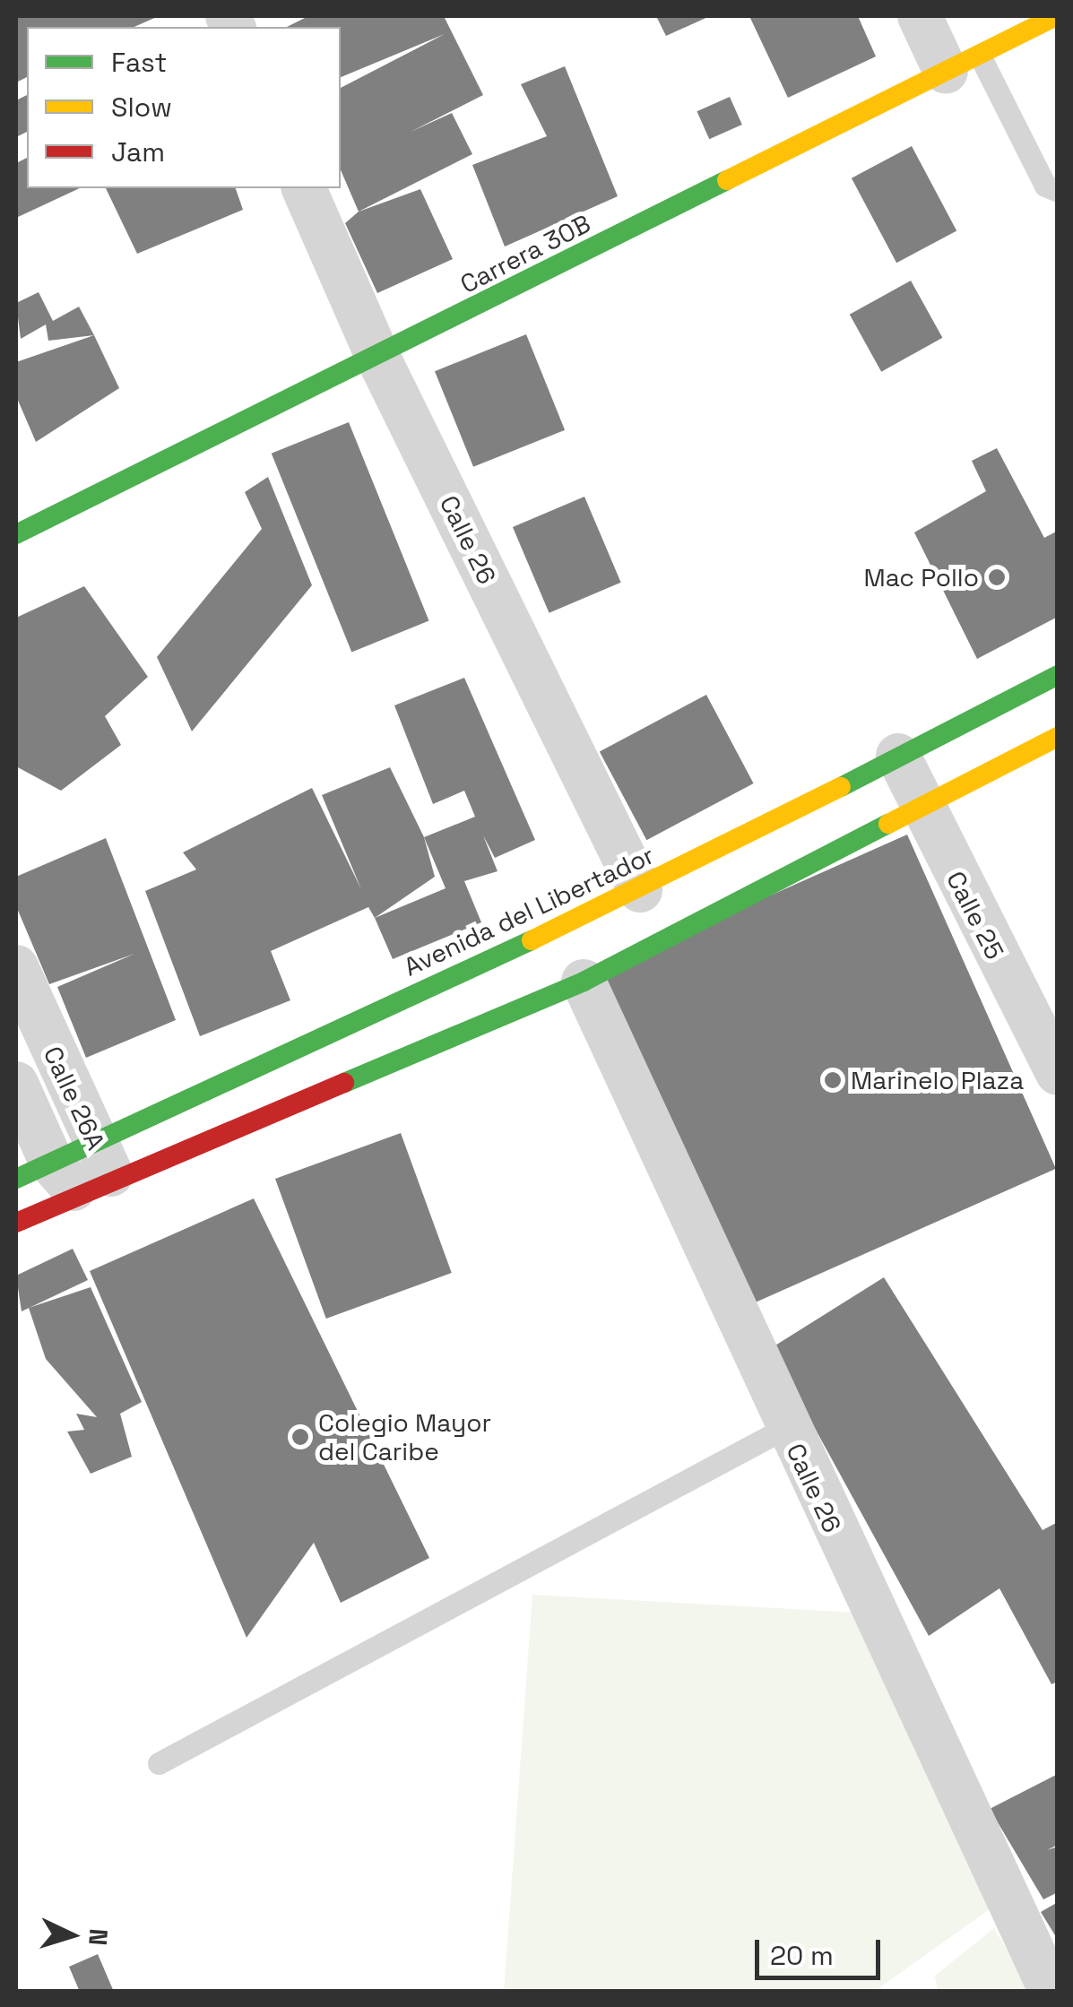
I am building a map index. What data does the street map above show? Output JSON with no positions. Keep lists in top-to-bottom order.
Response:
{
  "streets": {
    "main road": ["Carrera 30B", "Avenida del Libertador"],
    "street": ["Calle 26", "Calle 25", "Calle 26A"]
  },
  "crossings": [
    ["Carrera 30B", "Calle 26"],
    ["Calle 26", "Avenida del Libertador"],
    ["Avenida del Libertador", "Calle 25"],
    ["Avenida del Libertador", "Calle 26A"]
  ],
  "places": ["Mac Pollo", "Marinelo Plaza", "Colegio Mayor del Caribe"],
  "legend": ["Fast", "Slow", "Jam"],
  "scale_bar": "20 m",
  "north": "right"
}
